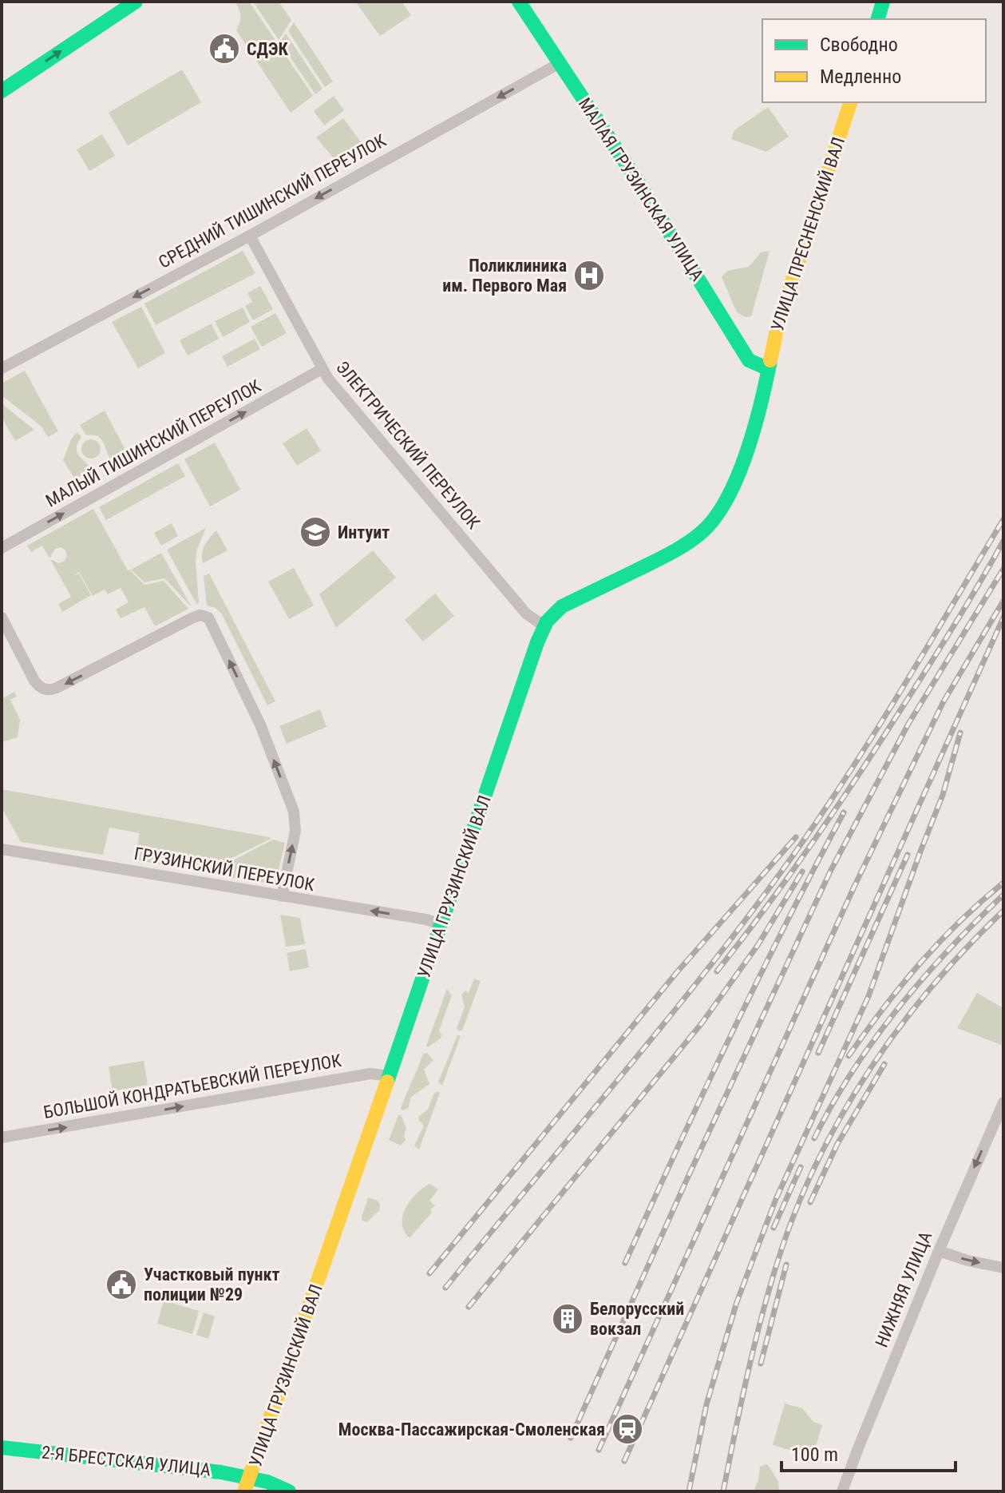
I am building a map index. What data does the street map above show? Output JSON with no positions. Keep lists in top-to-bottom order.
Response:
{
  "streets": {
    "main road": [
      "МАЛАЯ ГРУЗИНСКАЯ УЛИЦА",
      "УЛИЦА ПРЕСНЕНСКИЙ ВАЛ",
      "УЛИЦА ГРУЗИНСКИЙ ВАЛ",
      "2-Я БРЕСТСКАЯ УЛИЦА"
    ],
    "street": [
      "СРЕДНИЙ ТИШИНСКИЙ ПЕРЕУЛОК",
      "МАЛЫЙ ТИШИНСКИЙ ПЕРЕУЛОК",
      "ЭЛЕКТРИЧЕСКИЙ ПЕРЕУЛОК",
      "ГРУЗИНСКИЙ ПЕРЕУЛОК",
      "БОЛЬШОЙ КОНДРАТЬЕВСКИЙ ПЕРЕУЛОК",
      "НИЖНЯЯ УЛИЦА"
    ]
  },
  "crossings": [
    ["МАЛАЯ ГРУЗИНСКАЯ УЛИЦА", "СРЕДНИЙ ТИШИНСКИЙ ПЕРЕУЛОК"],
    ["МАЛАЯ ГРУЗИНСКАЯ УЛИЦА", "УЛИЦА ПРЕСНЕНСКИЙ ВАЛ"],
    ["МАЛАЯ ГРУЗИНСКАЯ УЛИЦА", "УЛИЦА ГРУЗИНСКИЙ ВАЛ"],
    ["СРЕДНИЙ ТИШИНСКИЙ ПЕРЕУЛОК", "ЭЛЕКТРИЧЕСКИЙ ПЕРЕУЛОК"],
    ["УЛИЦА ПРЕСНЕНСКИЙ ВАЛ", "УЛИЦА ГРУЗИНСКИЙ ВАЛ"],
    ["МАЛЫЙ ТИШИНСКИЙ ПЕРЕУЛОК", "ЭЛЕКТРИЧЕСКИЙ ПЕРЕУЛОК"],
    ["ЭЛЕКТРИЧЕСКИЙ ПЕРЕУЛОК", "УЛИЦА ГРУЗИНСКИЙ ВАЛ"],
    ["ГРУЗИНСКИЙ ПЕРЕУЛОК", "УЛИЦА ГРУЗИНСКИЙ ВАЛ"],
    ["УЛИЦА ГРУЗИНСКИЙ ВАЛ", "БОЛЬШОЙ КОНДРАТЬЕВСКИЙ ПЕРЕУЛОК"],
    ["УЛИЦА ГРУЗИНСКИЙ ВАЛ", "2-Я БРЕСТСКАЯ УЛИЦА"]
  ],
  "one_way": [
    "СРЕДНИЙ ТИШИНСКИЙ ПЕРЕУЛОК",
    "МАЛЫЙ ТИШИНСКИЙ ПЕРЕУЛОК",
    "ГРУЗИНСКИЙ ПЕРЕУЛОК",
    "БОЛЬШОЙ КОНДРАТЬЕВСКИЙ ПЕРЕУЛОК",
    "НИЖНЯЯ УЛИЦА"
  ],
  "places": {
    "public building": ["СДЭК", "Участковый пункт полиции №29"],
    "hospital": ["Поликлиника им. Первого Мая"],
    "school or university": ["Интуит"],
    "building": ["Белорусский вокзал"],
    "station": ["Москва-Пассажирская-Смоленская"]
  },
  "legend": ["Свободно", "Медленно"],
  "scale_bar": "100 m"
}
